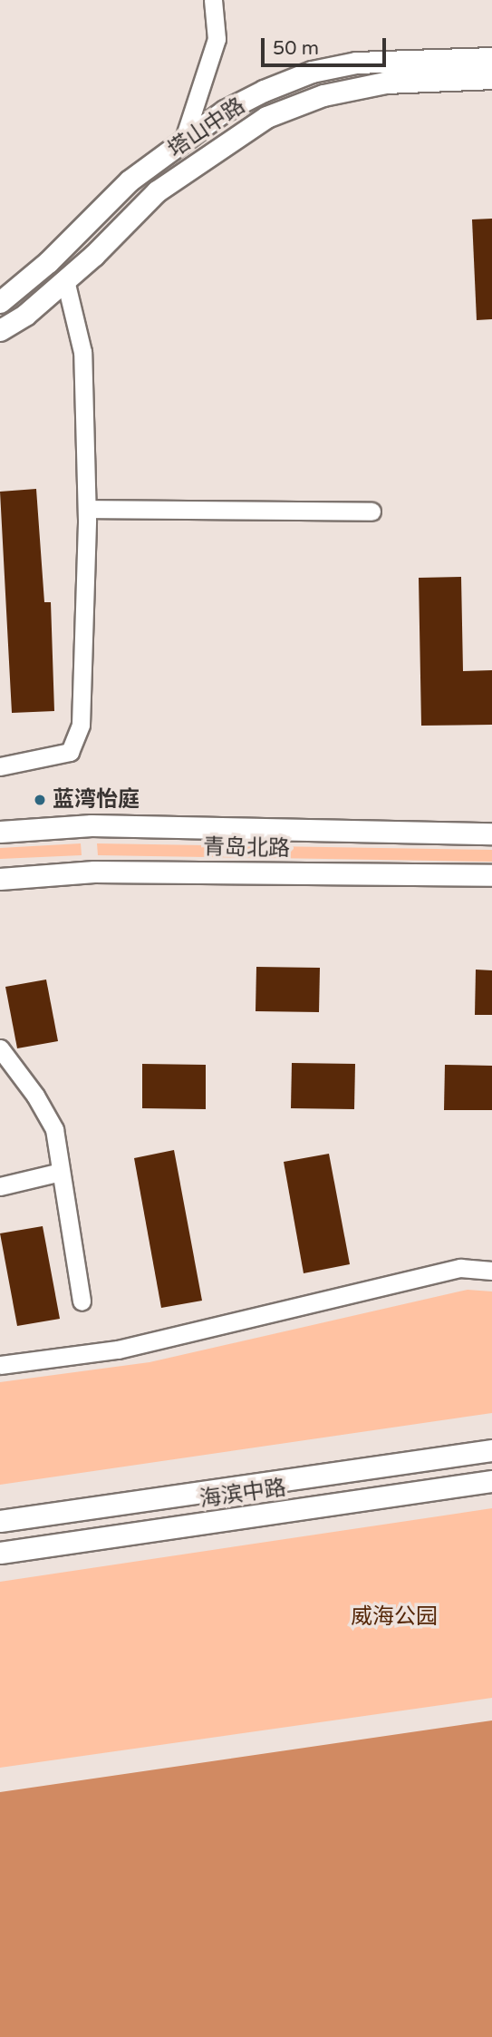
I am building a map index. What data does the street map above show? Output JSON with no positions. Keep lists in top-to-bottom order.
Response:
{
  "streets": {
    "main road": ["塔山中路", "青岛北路", "海滨中路"]
  },
  "parks": ["威海公园"],
  "places": ["蓝湾怡庭"],
  "scale_bar": "50 m"
}
